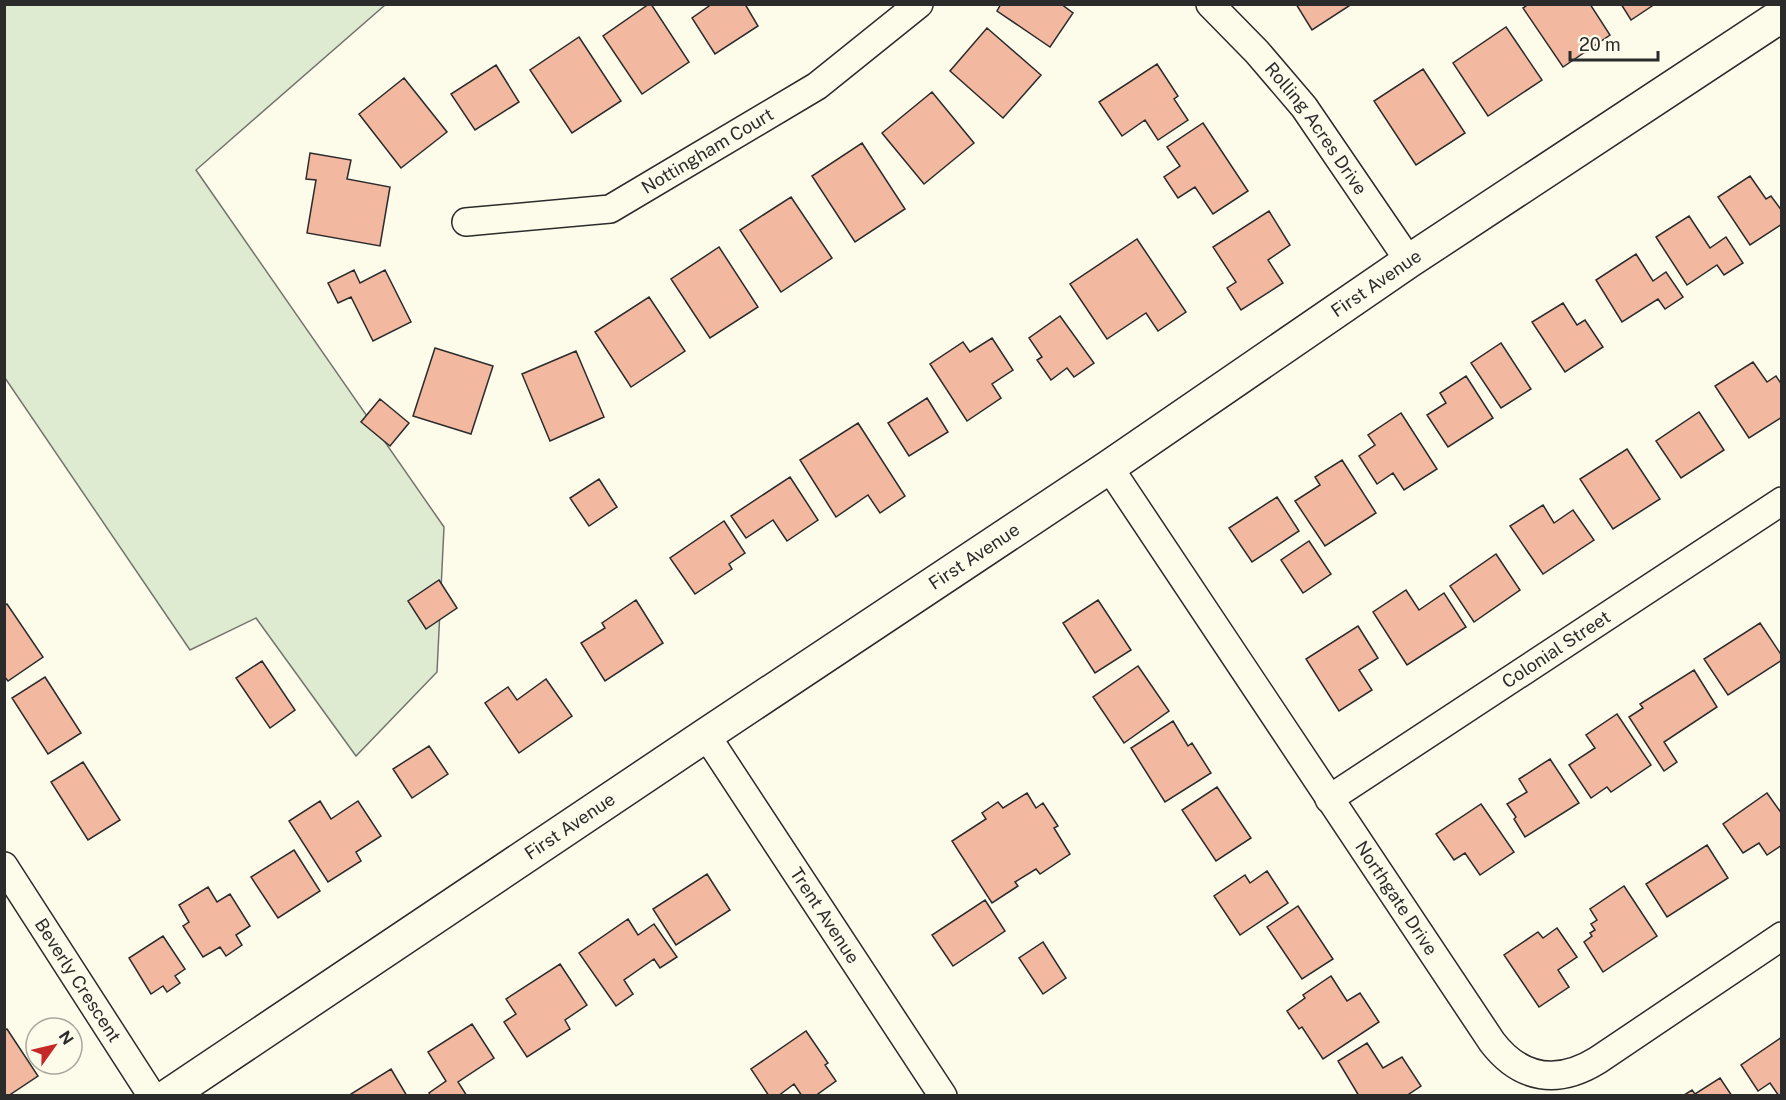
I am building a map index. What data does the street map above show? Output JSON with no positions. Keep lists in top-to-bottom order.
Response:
{
  "streets": {
    "street": [
      "Rolling Acres Drive",
      "Nottingham Court",
      "First Avenue",
      "Colonial Street",
      "Northgate Drive",
      "Trent Avenue",
      "Beverly Crescent"
    ]
  },
  "crossings": [
    ["Rolling Acres Drive", "First Avenue"],
    ["First Avenue", "Northgate Drive"],
    ["First Avenue", "Trent Avenue"],
    ["Colonial Street", "Northgate Drive"]
  ],
  "scale_bar": "20 m",
  "north": "top right"
}
